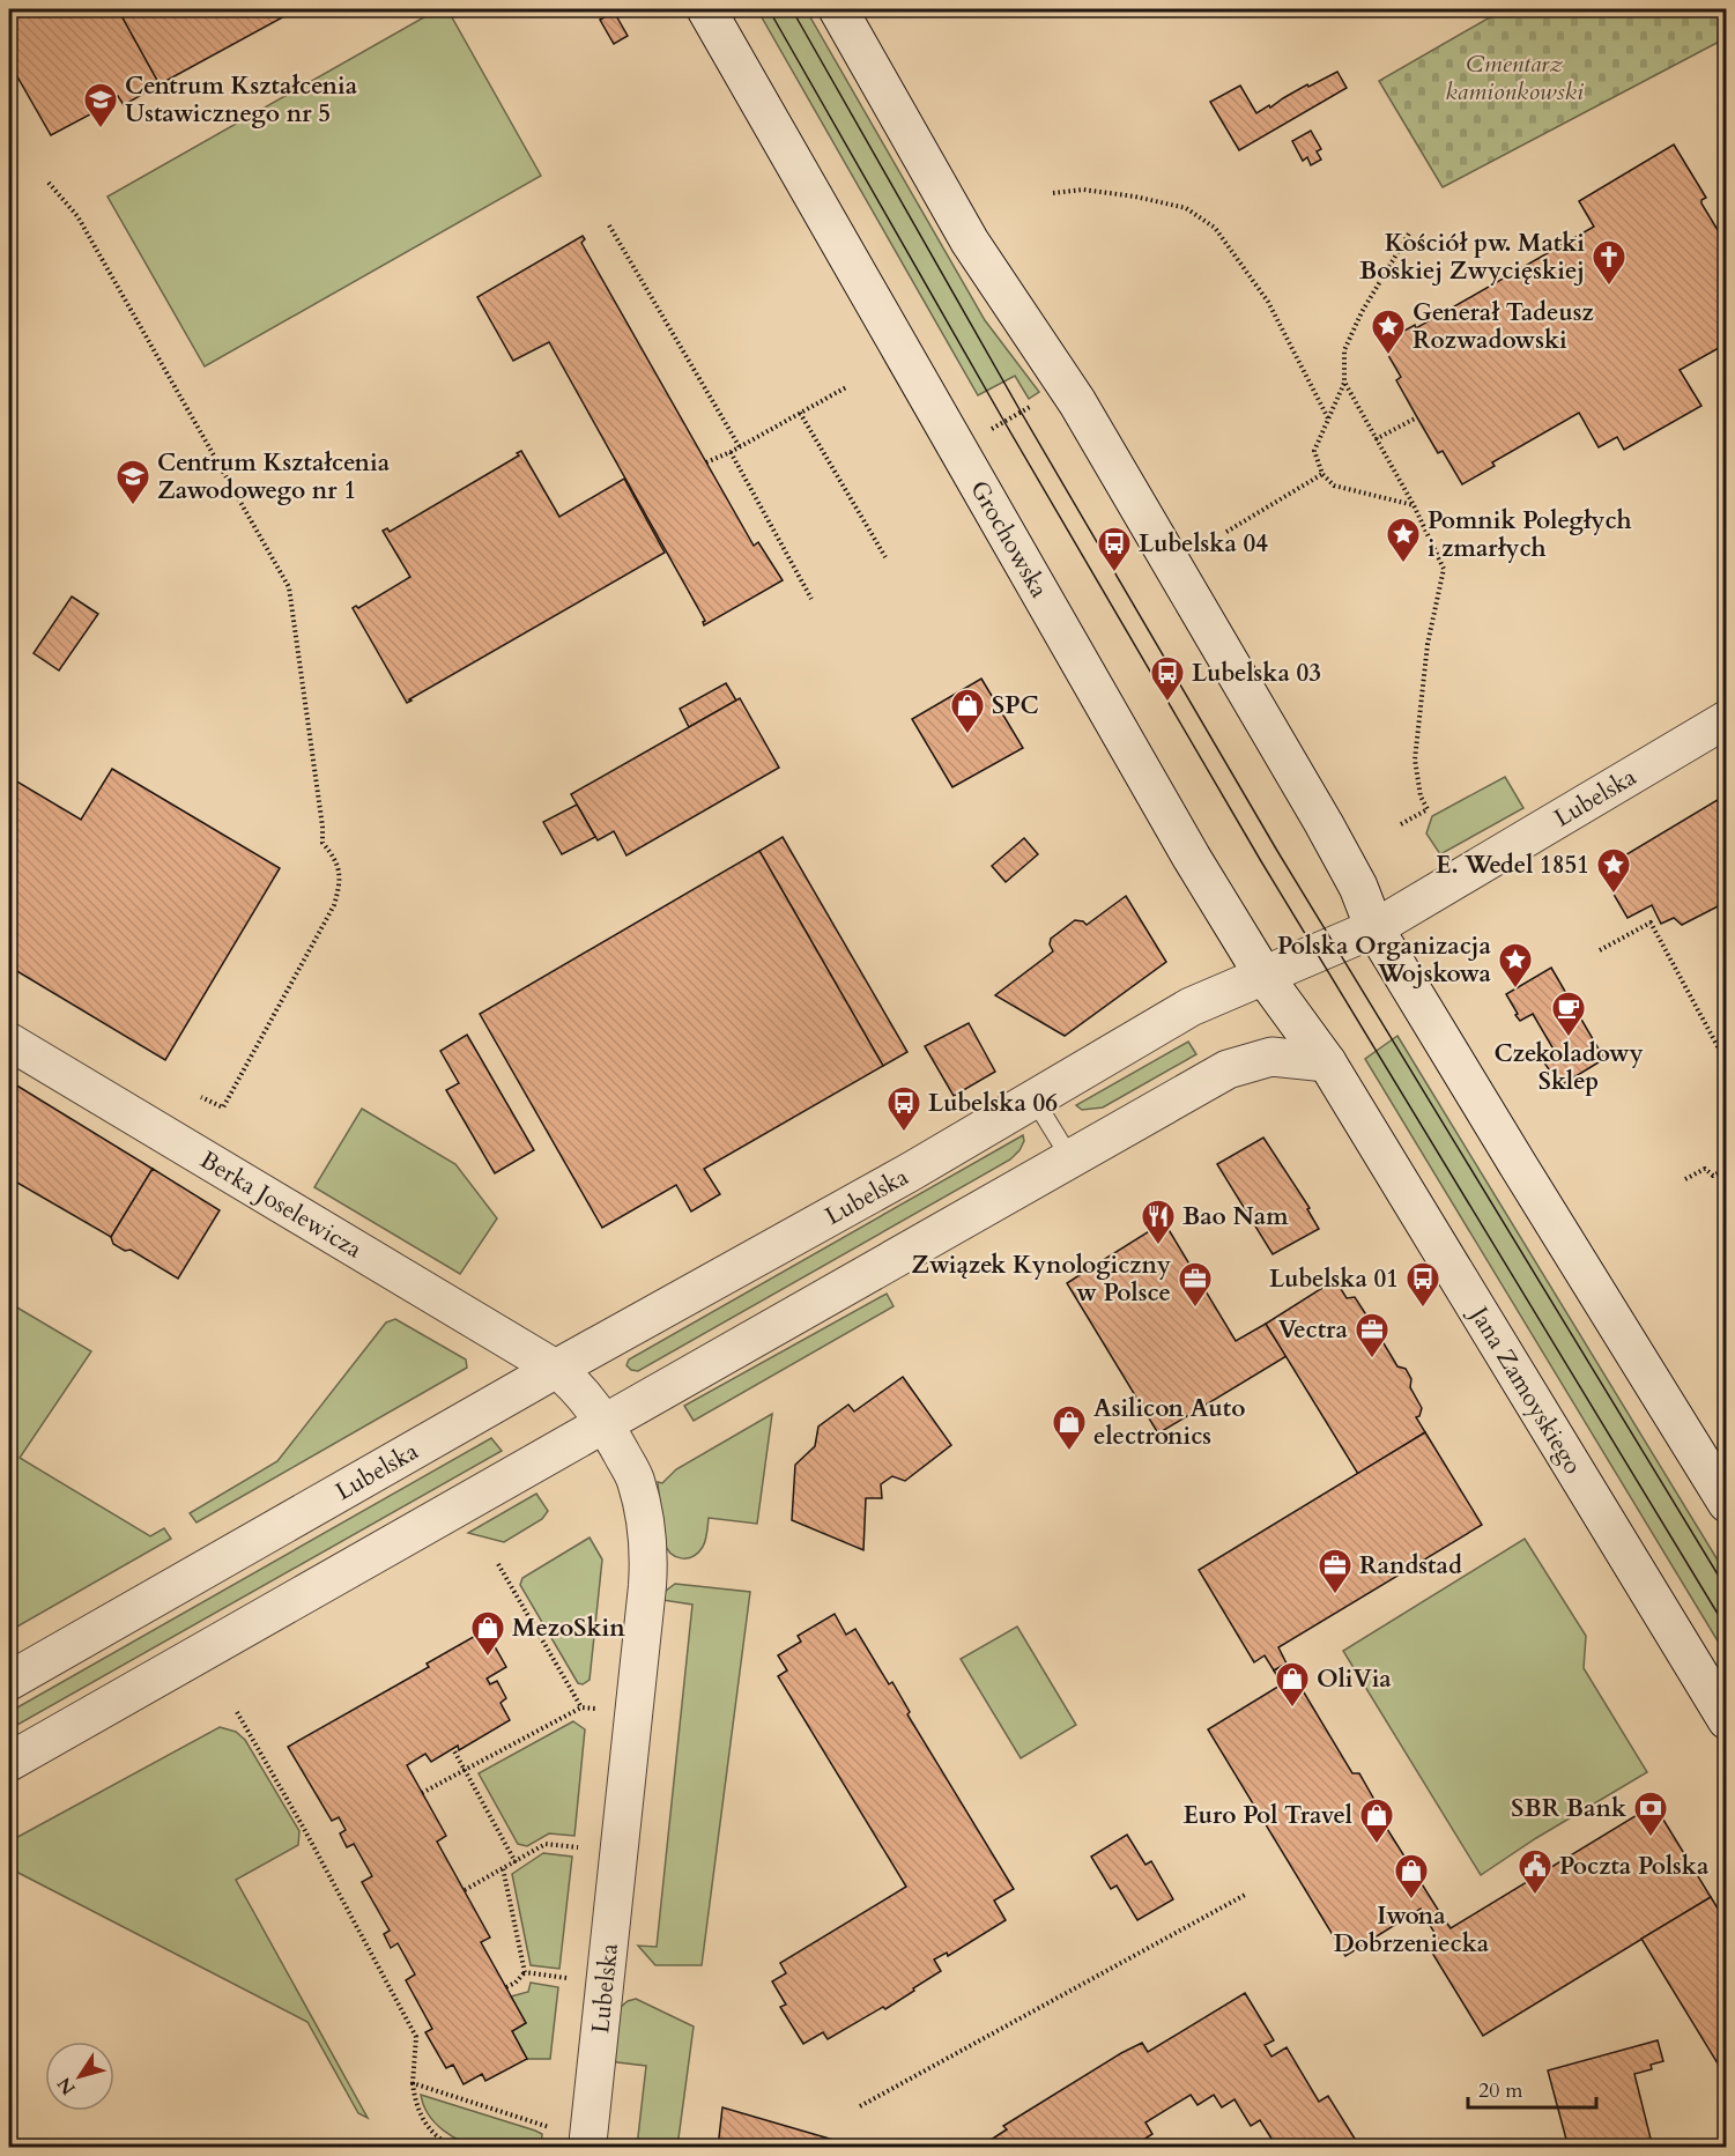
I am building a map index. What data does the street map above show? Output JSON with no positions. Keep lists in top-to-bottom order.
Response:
{
  "streets": {
    "main road": ["Grochowska", "Lubelska", "Jana Zamoyskiego"],
    "street": ["Berka Joselewicza"]
  },
  "crossings": [
    ["Grochowska", "Lubelska"],
    ["Grochowska", "Jana Zamoyskiego"],
    ["Lubelska", "Berka Joselewicza"]
  ],
  "parks": ["Cmentarz kamionkowski"],
  "places": {
    "school or university": ["Centrum Kształcenia Ustawicznego nr 5", "Centrum Kształcenia Zawodowego nr 1"],
    "church": ["Kościół pw. Matki Boskiej Zwycięskiej"],
    "place": [
      "Generał Tadeusz Rozwadowski",
      "Pomnik Poległych i zmarłych",
      "E. Wedel 1851",
      "Polska Organizacja Wojskowa"
    ],
    "bus stop": [
      "Lubelska 04",
      "Lubelska 03",
      "Lubelska 06",
      "Lubelska 01"
    ],
    "shop": [
      "SPC",
      "Asilicon Auto electronics",
      "MezoSkin",
      "OliVia",
      "Euro Pol Travel",
      "Iwona Dobrzeniecka"
    ],
    "cafe": ["Czekoladowy Sklep"],
    "restaurant": ["Bao Nam"],
    "office": ["Związek Kynologiczny w Polsce", "Vectra", "Randstad"],
    "bank": ["SBR Bank"],
    "public building": ["Poczta Polska"]
  },
  "scale_bar": "20 m",
  "north": "bottom left"
}
